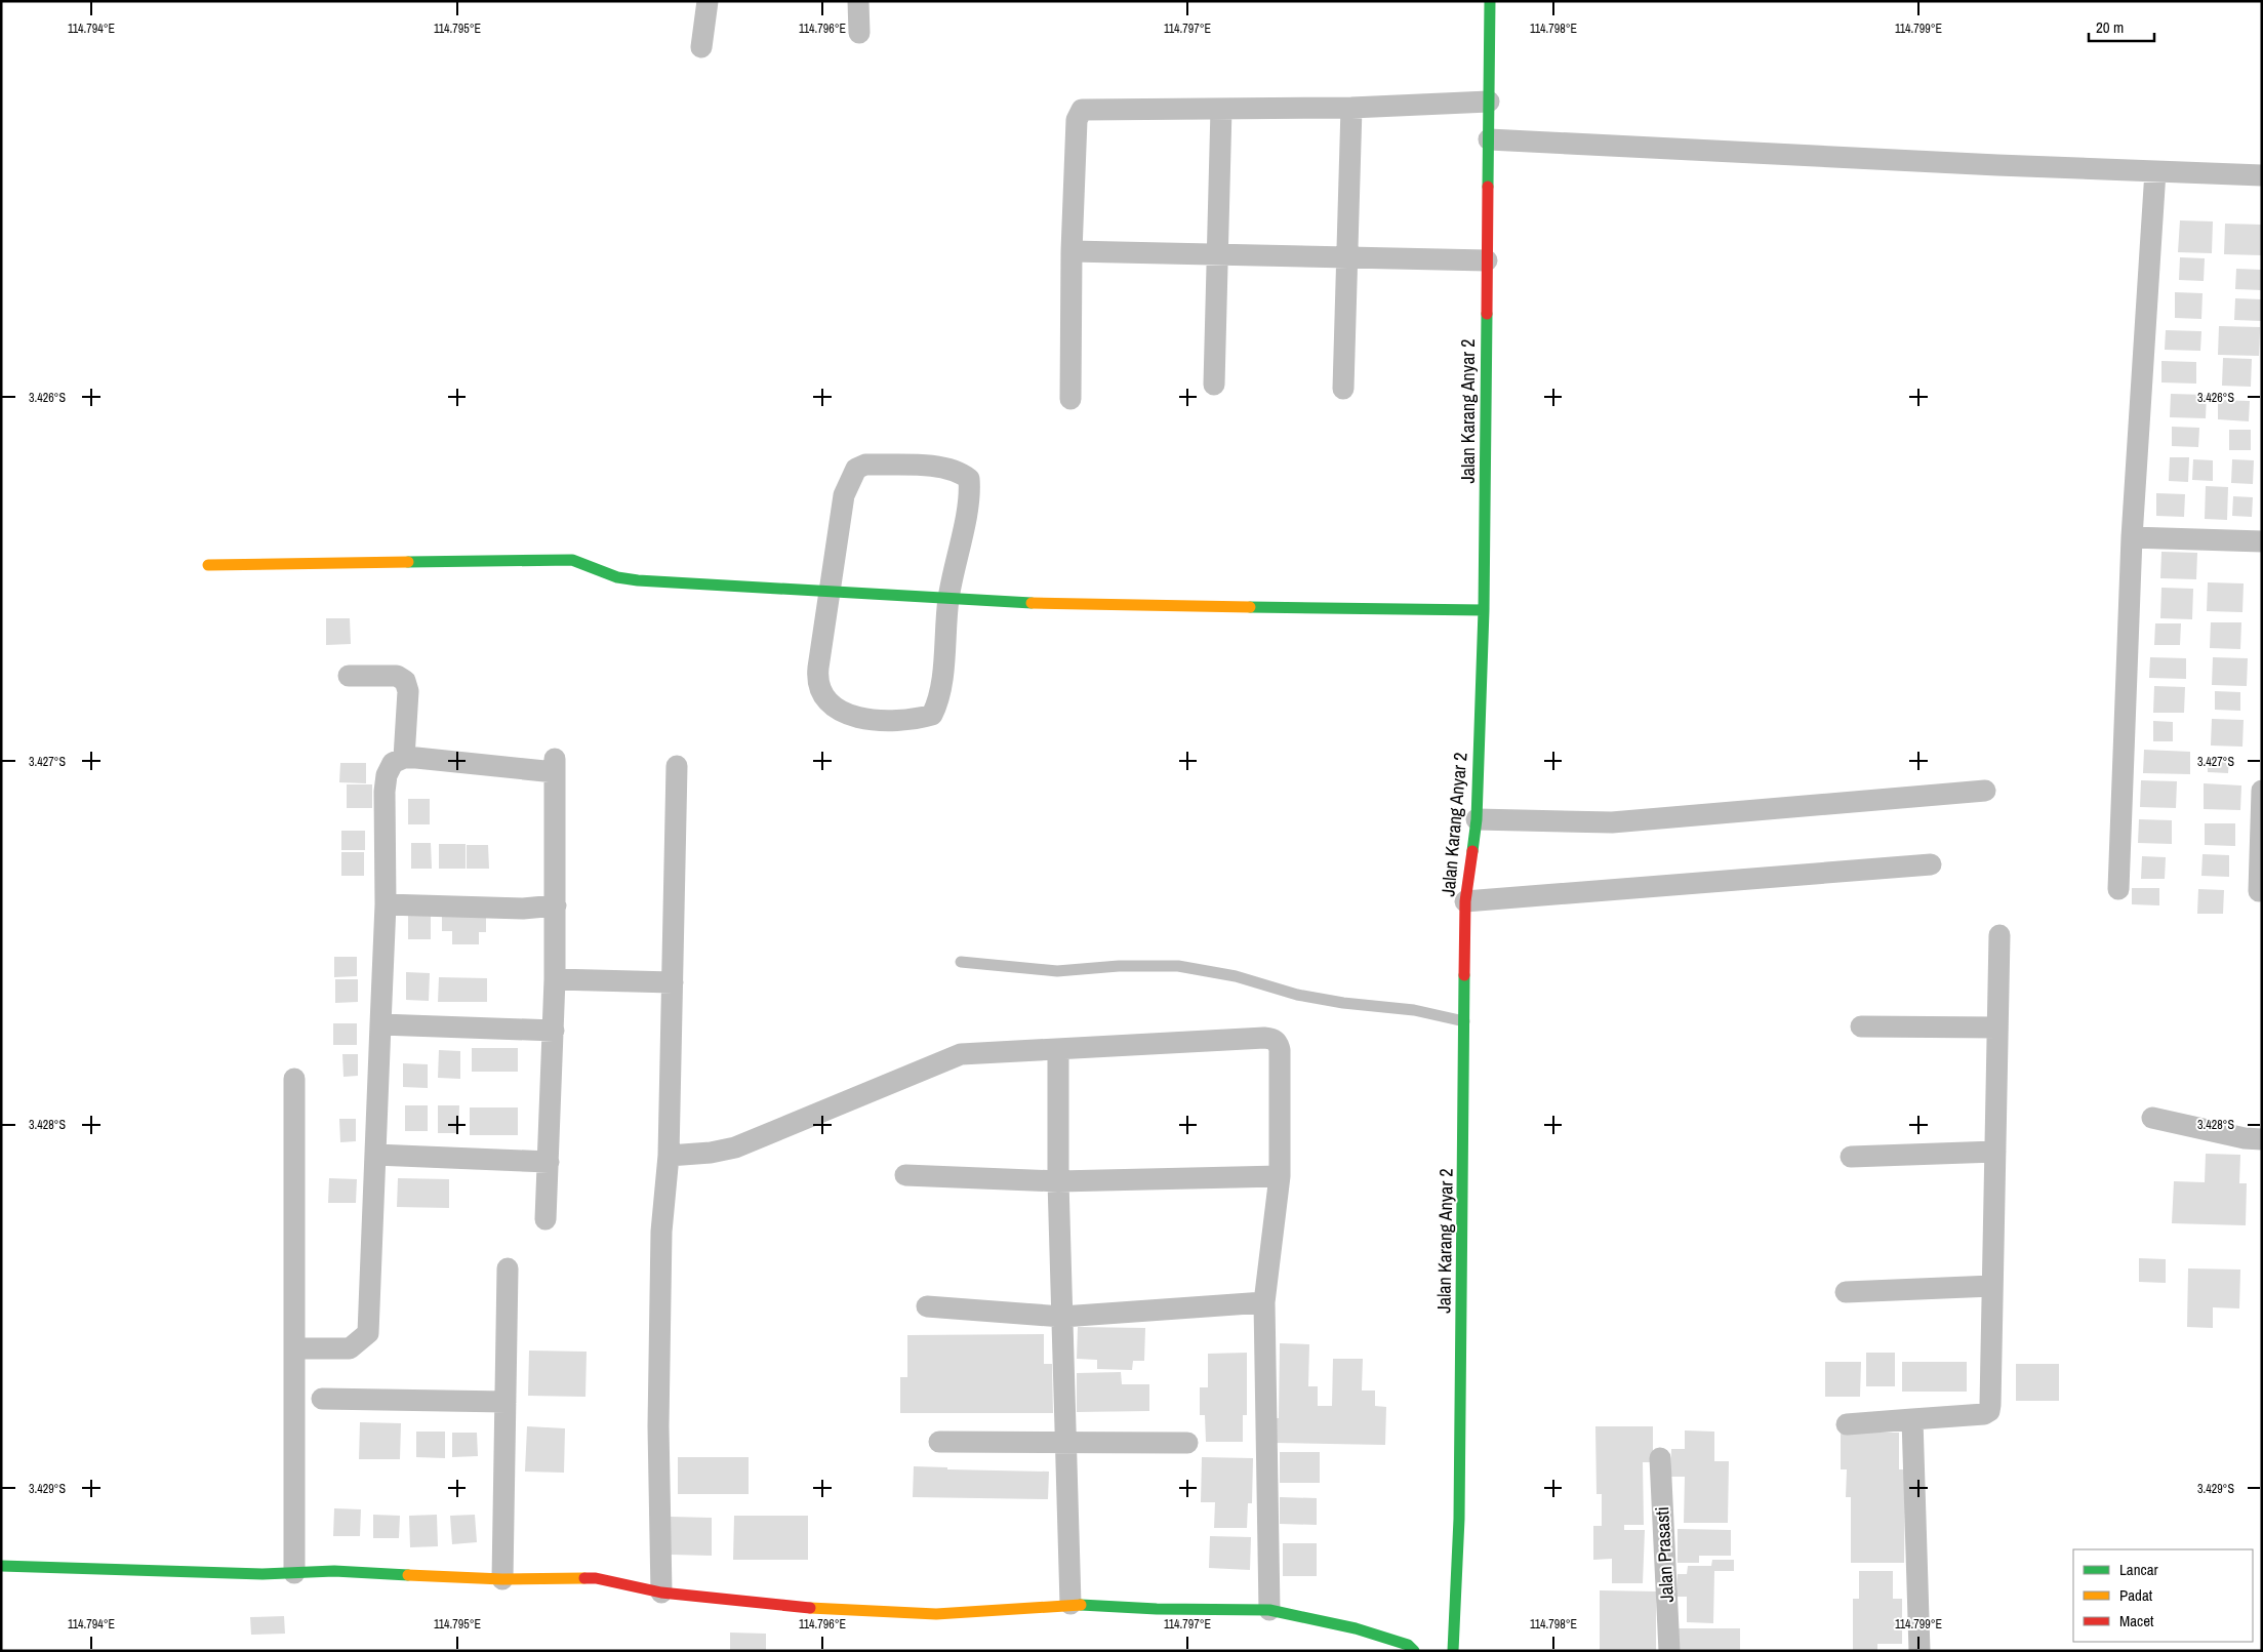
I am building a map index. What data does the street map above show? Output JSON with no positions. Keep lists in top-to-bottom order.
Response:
{
  "streets": {
    "street": ["Jalan Karang Anyar 2", "Jalan Prasasti"]
  },
  "legend": ["Lancar", "Padat", "Macet"],
  "scale_bar": "20 m",
  "coordinates": [
    "114.794°E",
    "114.795°E",
    "114.796°E",
    "114.797°E",
    "114.798°E",
    "114.799°E",
    "3.426°S",
    "3.427°S",
    "3.428°S",
    "3.429°S"
  ]
}
